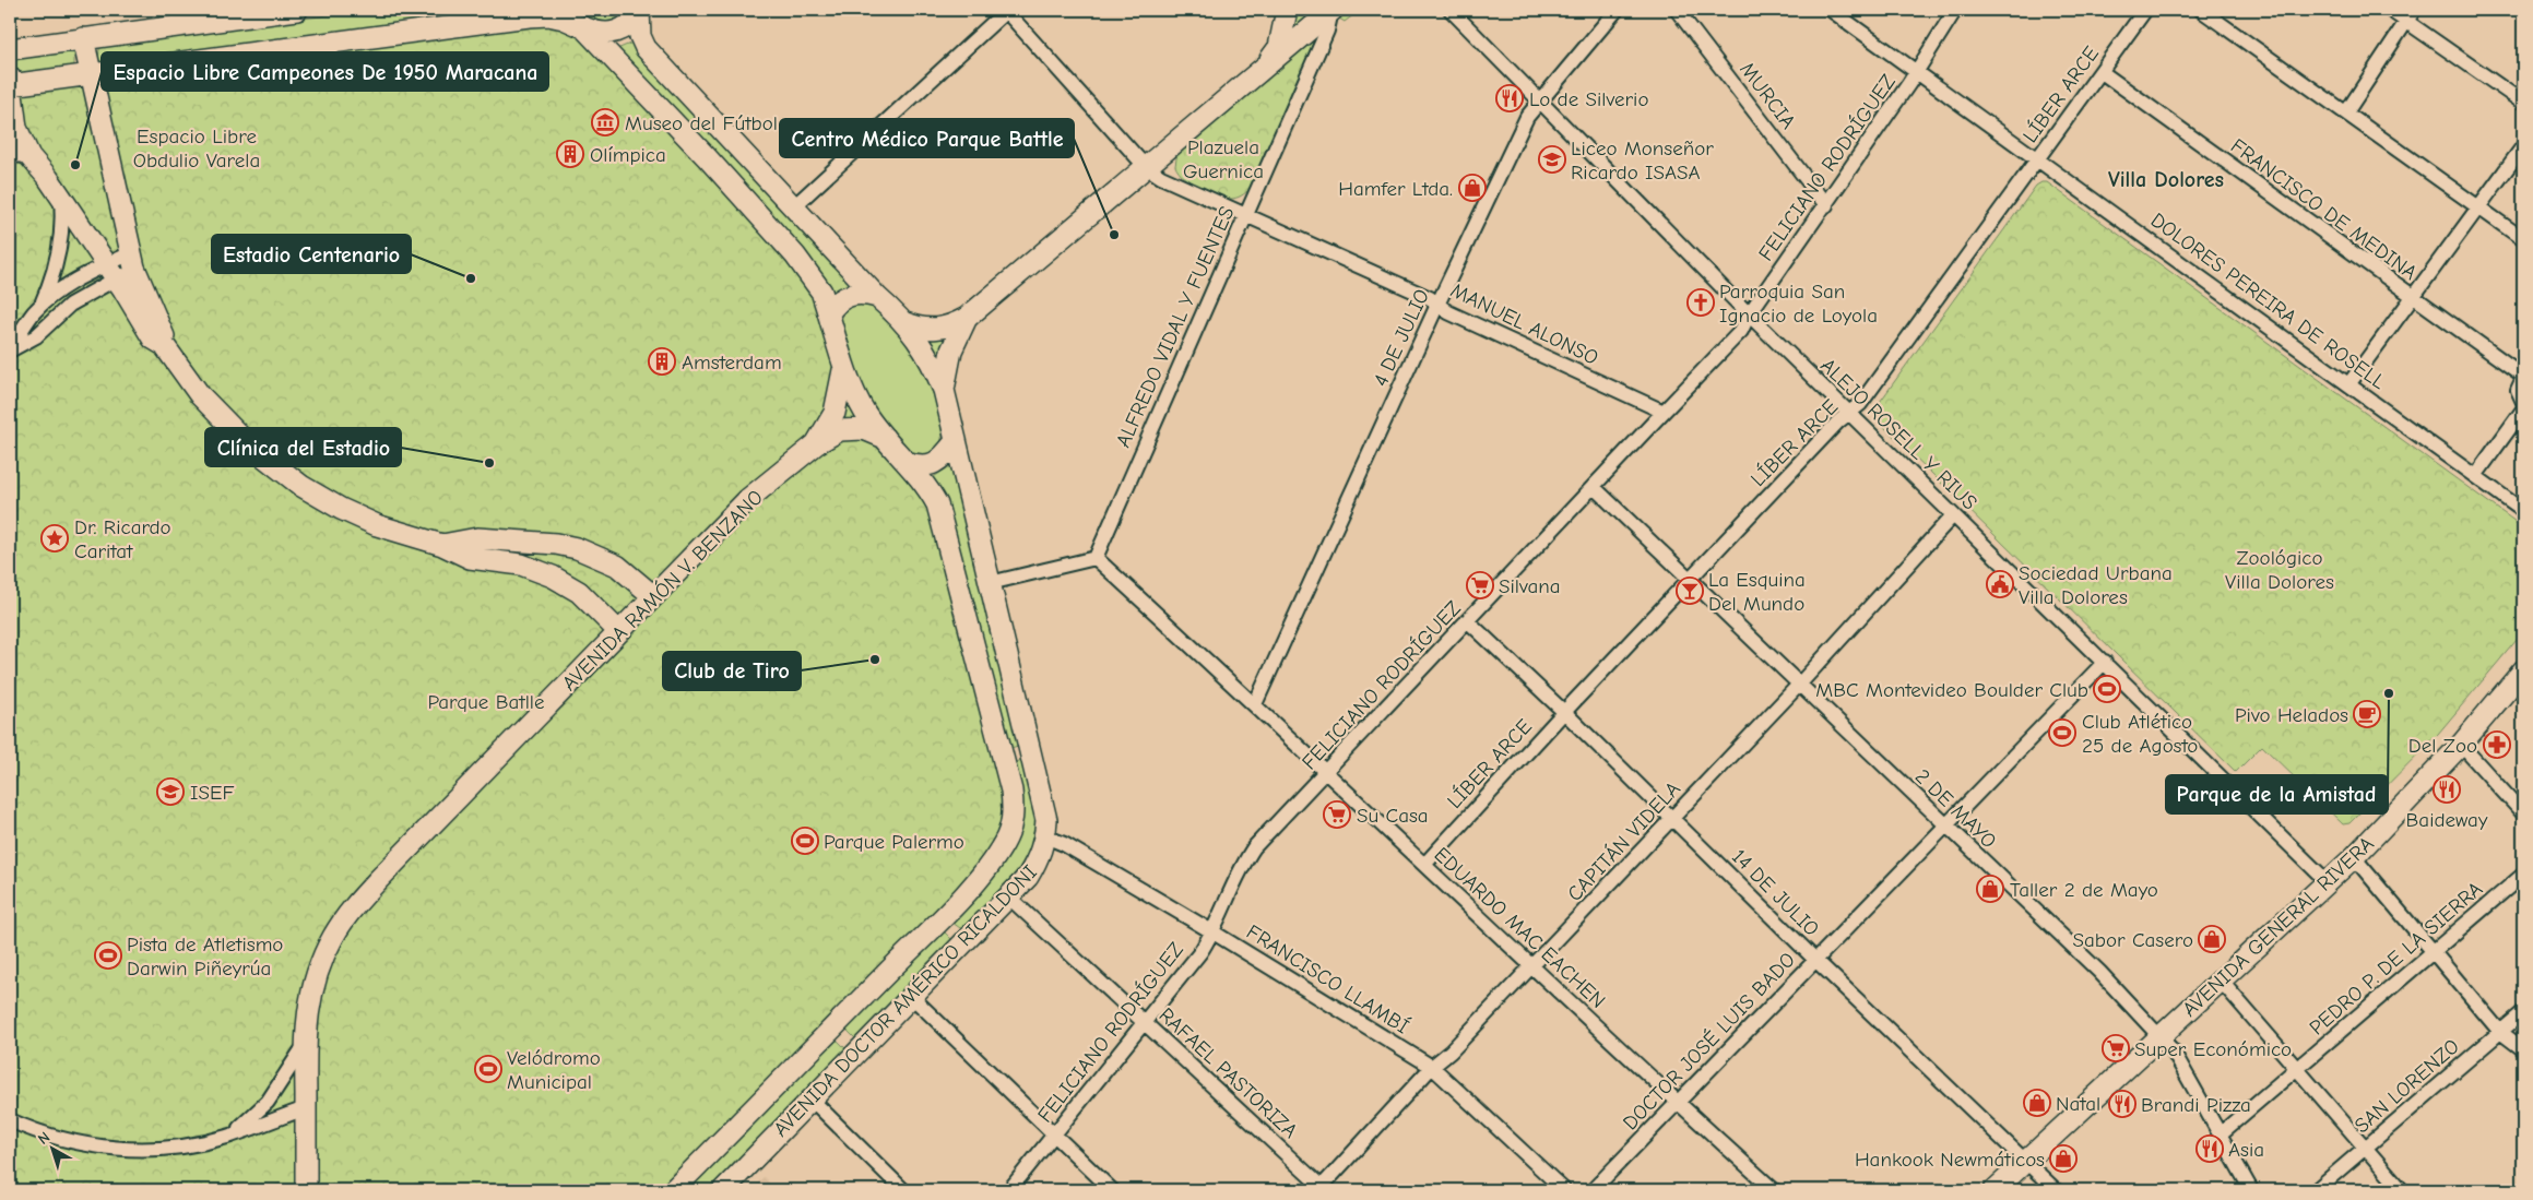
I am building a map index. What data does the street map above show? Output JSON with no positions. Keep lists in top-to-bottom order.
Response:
{
  "streets": {
    "street": [
      "LÍBER ARCE",
      "MURCIA",
      "FELICIANO RODRÍGUEZ",
      "FRANCISCO DE MEDINA",
      "DOLORES PEREIRA DE ROSELL",
      "MANUEL ALONSO",
      "ALFREDO VIDAL Y FUENTES",
      "4 DE JULIO",
      "ALEJO ROSELL Y RIUS",
      "AVENIDA RAMÓN V. BENZANO",
      "2 DE MAYO",
      "CAPITÁN VIDELA",
      "14 DE JULIO",
      "AVENIDA GENERAL RIVERA",
      "EDUARDO MAC EACHEN",
      "PEDRO P. DE LA SIERRA",
      "FRANCISCO LLAMBÍ",
      "AVENIDA DOCTOR AMÉRICO RICALDONI",
      "DOCTOR JOSÉ LUIS BADO",
      "RAFAEL PASTORIZA",
      "SAN LORENZO"
    ]
  },
  "crossings": [
    ["LÍBER ARCE", "FRANCISCO DE MEDINA"],
    ["LÍBER ARCE", "DOLORES PEREIRA DE ROSELL"],
    ["LÍBER ARCE", "ALEJO ROSELL Y RIUS"],
    ["LÍBER ARCE", "2 DE MAYO"],
    ["LÍBER ARCE", "14 DE JULIO"],
    ["LÍBER ARCE", "EDUARDO MAC EACHEN"],
    ["MURCIA", "FELICIANO RODRÍGUEZ"],
    ["FELICIANO RODRÍGUEZ", "DOLORES PEREIRA DE ROSELL"],
    ["FELICIANO RODRÍGUEZ", "MANUEL ALONSO"],
    ["FELICIANO RODRÍGUEZ", "ALEJO ROSELL Y RIUS"],
    ["FELICIANO RODRÍGUEZ", "2 DE MAYO"],
    ["FELICIANO RODRÍGUEZ", "14 DE JULIO"],
    ["FELICIANO RODRÍGUEZ", "EDUARDO MAC EACHEN"],
    ["FELICIANO RODRÍGUEZ", "FRANCISCO LLAMBÍ"],
    ["FELICIANO RODRÍGUEZ", "RAFAEL PASTORIZA"],
    ["MANUEL ALONSO", "ALFREDO VIDAL Y FUENTES"],
    ["MANUEL ALONSO", "4 DE JULIO"],
    ["ALFREDO VIDAL Y FUENTES", "EDUARDO MAC EACHEN"],
    ["4 DE JULIO", "ALEJO ROSELL Y RIUS"],
    ["4 DE JULIO", "EDUARDO MAC EACHEN"],
    ["ALEJO ROSELL Y RIUS", "CAPITÁN VIDELA"],
    ["ALEJO ROSELL Y RIUS", "AVENIDA GENERAL RIVERA"],
    ["ALEJO ROSELL Y RIUS", "DOCTOR JOSÉ LUIS BADO"],
    ["AVENIDA RAMÓN V. BENZANO", "AVENIDA DOCTOR AMÉRICO RICALDONI"],
    ["2 DE MAYO", "CAPITÁN VIDELA"],
    ["2 DE MAYO", "AVENIDA GENERAL RIVERA"],
    ["2 DE MAYO", "PEDRO P. DE LA SIERRA"],
    ["2 DE MAYO", "DOCTOR JOSÉ LUIS BADO"],
    ["CAPITÁN VIDELA", "14 DE JULIO"],
    ["CAPITÁN VIDELA", "EDUARDO MAC EACHEN"],
    ["CAPITÁN VIDELA", "FRANCISCO LLAMBÍ"],
    ["CAPITÁN VIDELA", "RAFAEL PASTORIZA"],
    ["14 DE JULIO", "AVENIDA GENERAL RIVERA"],
    ["14 DE JULIO", "DOCTOR JOSÉ LUIS BADO"],
    ["EDUARDO MAC EACHEN", "DOCTOR JOSÉ LUIS BADO"],
    ["FRANCISCO LLAMBÍ", "AVENIDA DOCTOR AMÉRICO RICALDONI"],
    ["AVENIDA DOCTOR AMÉRICO RICALDONI", "RAFAEL PASTORIZA"]
  ],
  "districts": ["Villa Dolores"],
  "parks": [
    "Espacio Libre Obdulio Varela",
    "Plazuela Guernica",
    "Zoológico Villa Dolores",
    "Parque Batlle"
  ],
  "places": {
    "restaurant": [
      "Lo de Silverio",
      "Baideway",
      "Brandi Pizza",
      "Asia"
    ],
    "museum": ["Museo del Fútbol"],
    "building": ["Olímpica", "Amsterdam"],
    "school or university": ["Liceo Monseñor Ricardo ISASA", "ISEF"],
    "other": [
      "Espacio Libre Campeones De 1950 Maracana",
      "Centro Médico Parque Battle",
      "Estadio Centenario",
      "Clínica del Estadio",
      "Club de Tiro",
      "Parque de la Amistad"
    ],
    "shop": [
      "Hamfer Ltda.",
      "Taller 2 de Mayo",
      "Sabor Casero",
      "Natal",
      "Hankook Newmáticos"
    ],
    "church": ["Parroquia San Ignacio de Loyola"],
    "place": ["Dr. Ricardo Caritat"],
    "public building": ["Sociedad Urbana Villa Dolores"],
    "supermarket": ["Silvana", "Su Casa", "Super Económico"],
    "bar": ["La Esquina Del Mundo"],
    "sports": [
      "MBC Montevideo Boulder Club",
      "Club Atlético 25 de Agosto",
      "Parque Palermo",
      "Pista de Atletismo Darwin Piñeyrúa",
      "Velódromo Municipal"
    ],
    "cafe": ["Pivo Helados"],
    "pharmacy": ["Del Zoo"]
  },
  "north": "top left"
}
